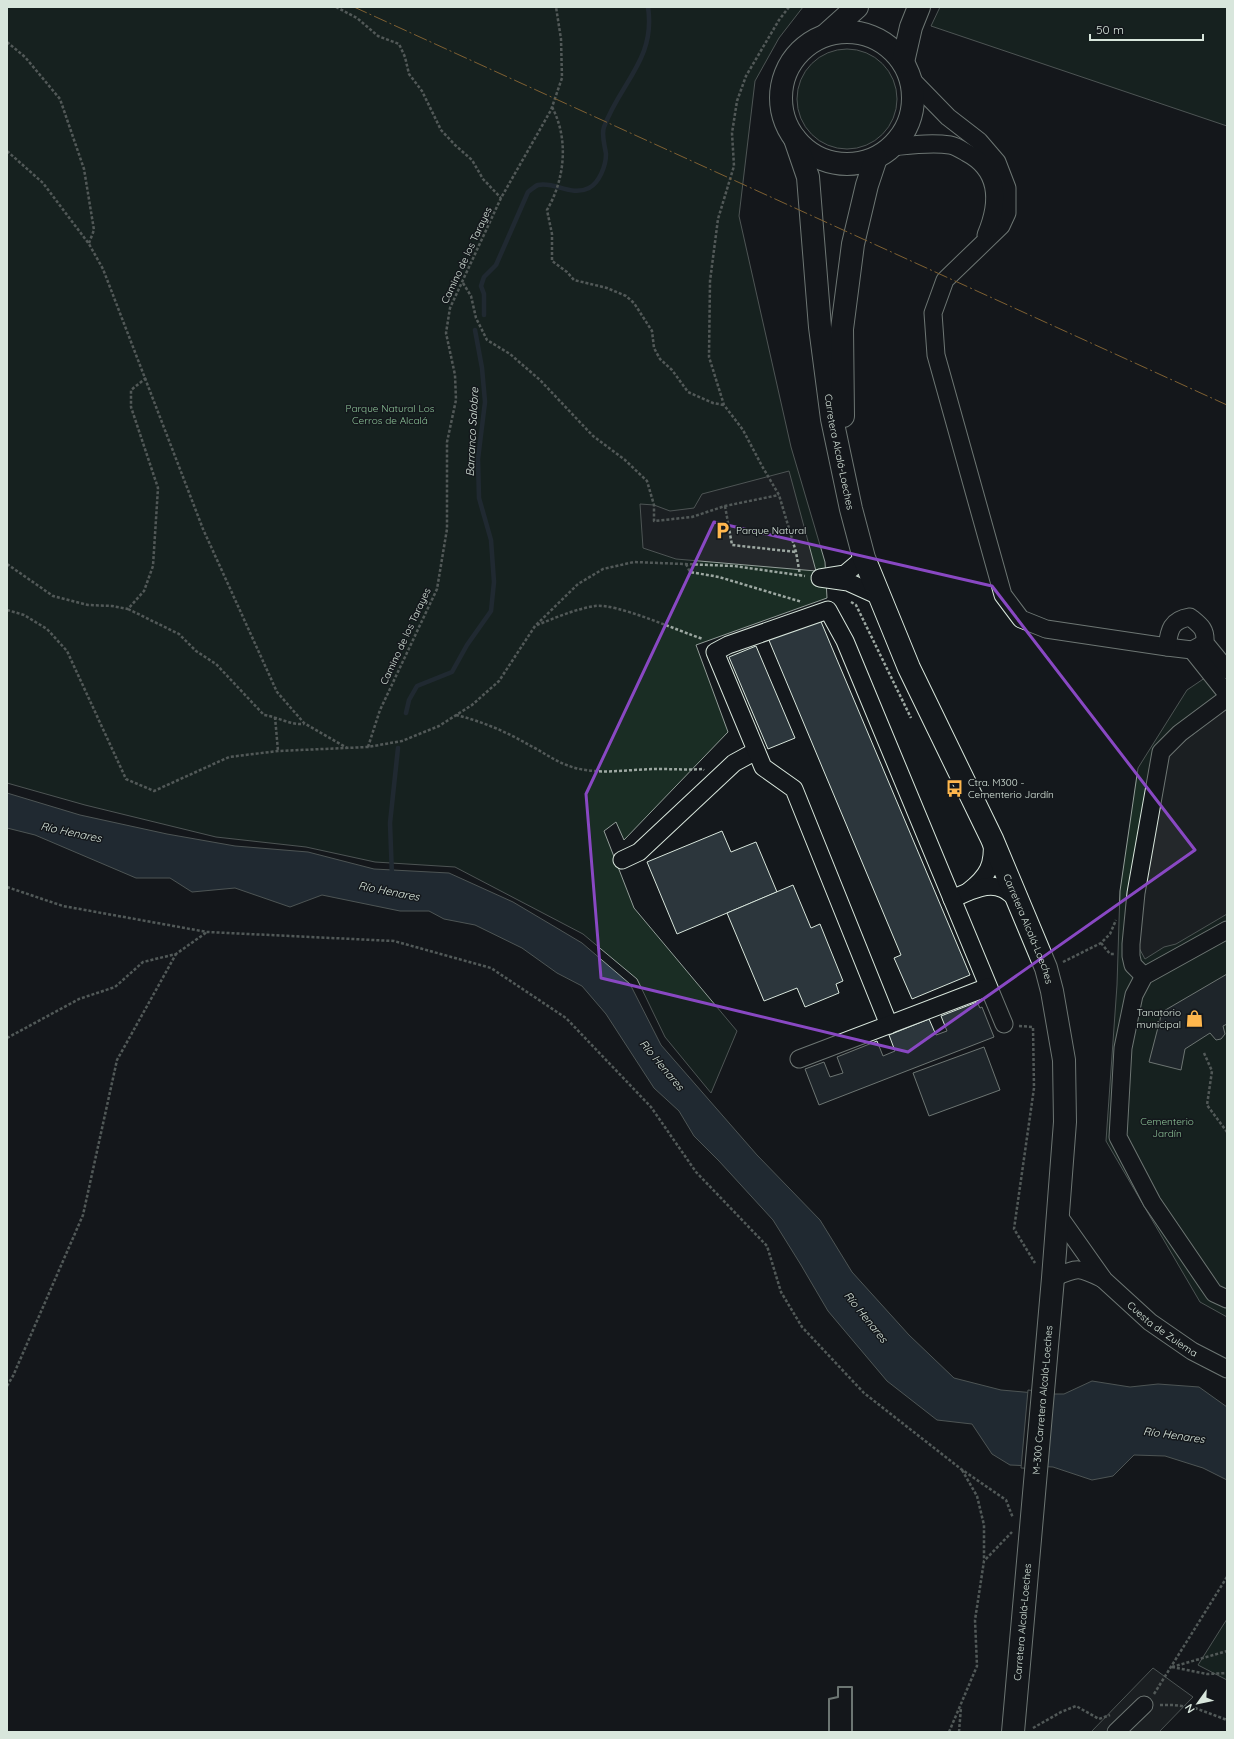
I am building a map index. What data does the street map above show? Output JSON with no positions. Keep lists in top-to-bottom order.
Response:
{
  "streets": {
    "main road": ["Carretera Alcalá-Loeches", "M-300 Carretera Alcalá-Loeches"],
    "street": ["Cuesta de Zulema"],
    "path": ["Camino de los Tarayes"]
  },
  "crossings": [
    ["Carretera Alcalá-Loeches", "M-300 Carretera Alcalá-Loeches"]
  ],
  "water": ["Barranco Salobre", "Río Henares"],
  "parks": ["Parque Natural Los Cerros de Alcalá", "Cementerio Jardín"],
  "places": {
    "parking": ["Parque Natural"],
    "bus stop": ["Ctra. M300 - Cementerio Jardín"],
    "shop": ["Tanatorio municipal"]
  },
  "scale_bar": "50 m",
  "north": "bottom left"
}
